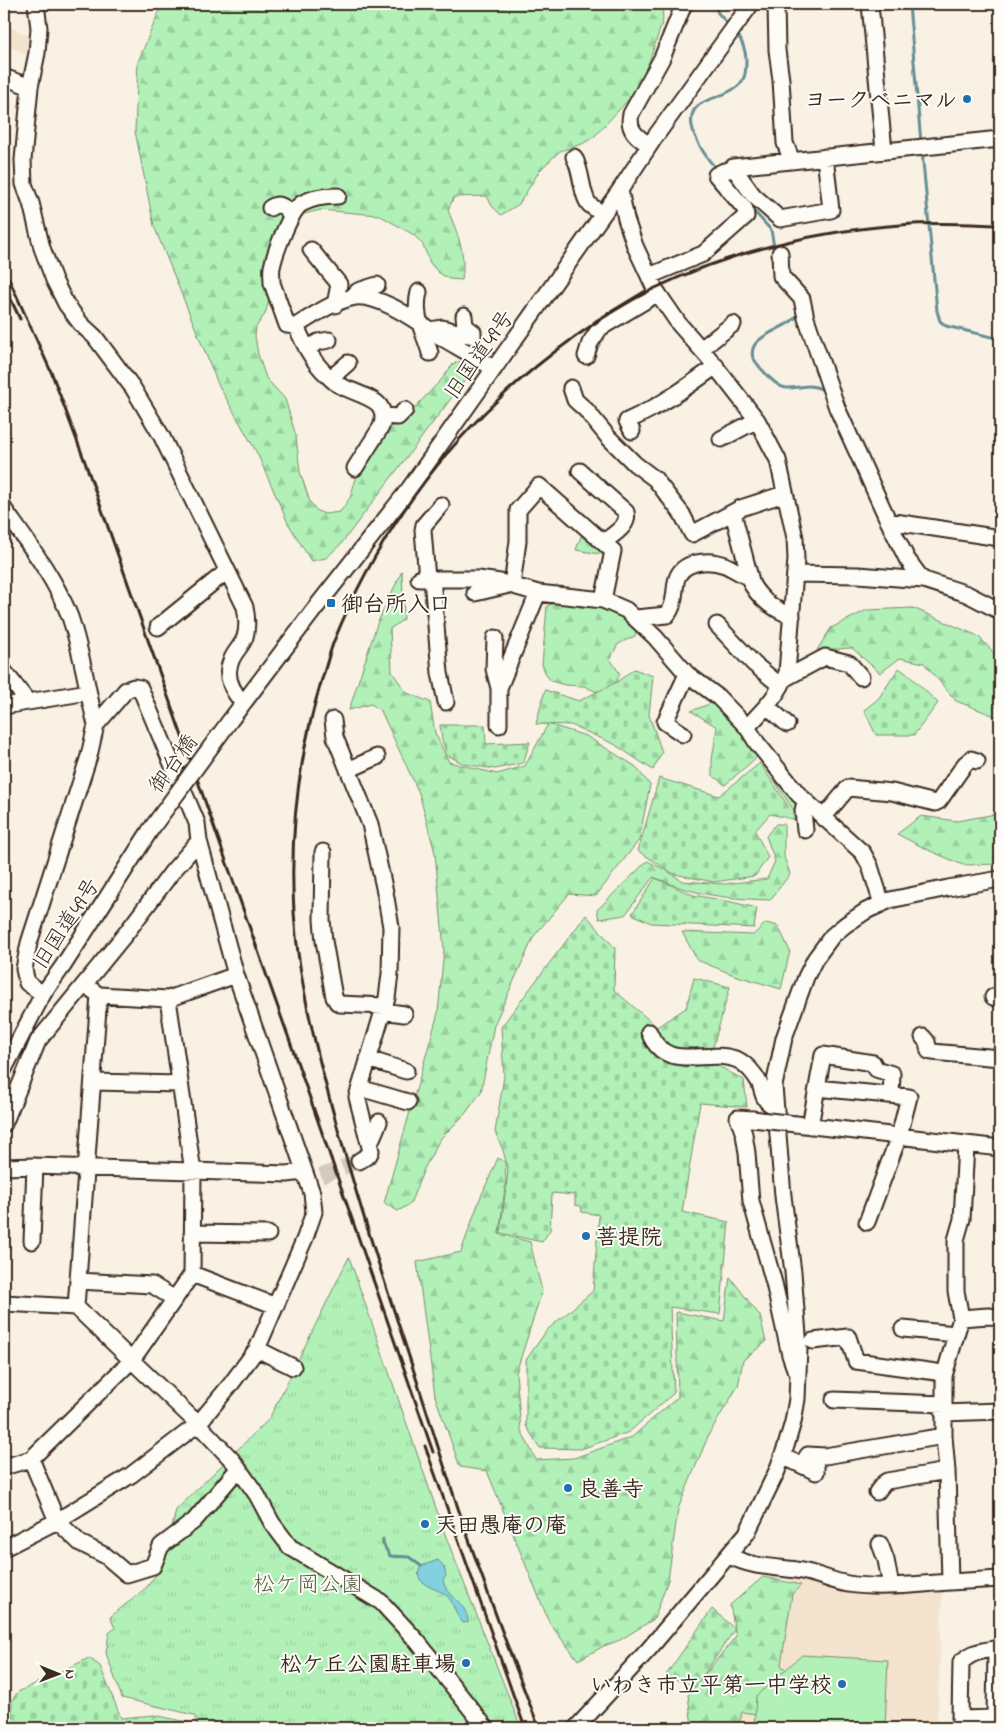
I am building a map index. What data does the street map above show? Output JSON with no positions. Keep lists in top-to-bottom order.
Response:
{
  "streets": {
    "street": ["旧国道49号", "御台橋"]
  },
  "crossings": [
    ["旧国道49号", "御台橋"]
  ],
  "parks": ["松ケ岡公園"],
  "places": {
    "other": [
      "ヨークベニマル",
      "菩提院",
      "良善寺",
      "天田愚庵の庵",
      "松ケ丘公園駐車場",
      "いわき市立平第一中学校"
    ],
    "transit": ["御台所入口"]
  },
  "north": "right"
}
